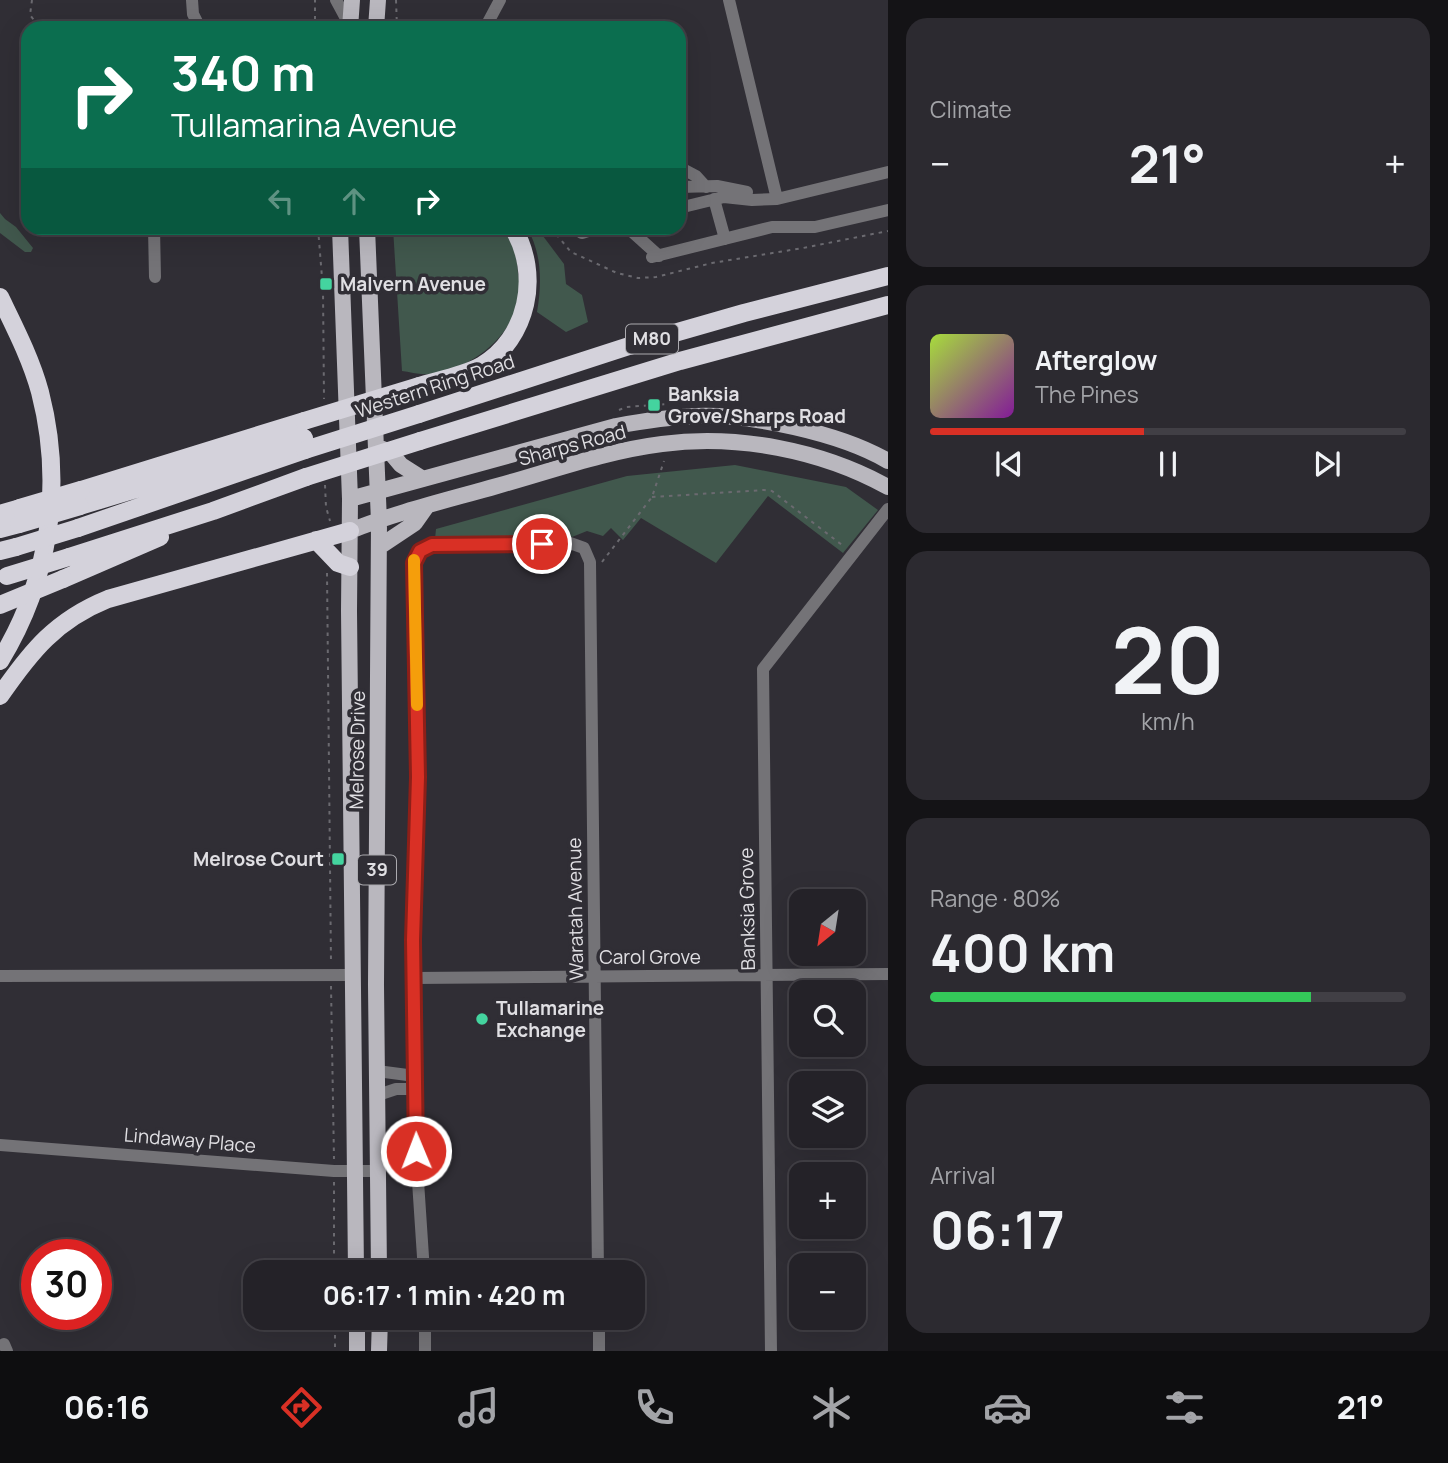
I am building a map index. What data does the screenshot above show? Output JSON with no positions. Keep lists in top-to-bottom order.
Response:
{
  "streets": {
    "highway": ["M80", "Western Ring Road"],
    "main road": ["Sharps Road", "Melrose Drive", "39"],
    "street": [
      "Waratah Avenue",
      "Banksia Grove",
      "Carol Grove",
      "Lindaway Place"
    ]
  },
  "crossings": [
    ["Sharps Road", "Melrose Drive"],
    ["Melrose Drive", "Lindaway Place"],
    ["Waratah Avenue", "Carol Grove"],
    ["Banksia Grove", "Carol Grove"]
  ],
  "places": {
    "transit": ["Malvern Avenue", "Banksia Grove/Sharps Road", "Melrose Court"],
    "other": ["Tullamarine Exchange"]
  },
  "north": "bottom left",
  "page": {
    "tile": [
      "Climate",
      ["20", "km/h"],
      ["Range · 80%", "400 km"],
      ["Arrival", "06:17"]
    ],
    "turn": ["340 m", "Tullamarina Avenue"],
    "heat": ["−", "21°", "+"],
    "song": ["Afterglow", "The Pines"],
    "map_buttons": ["+", "−"],
    "limit": "30",
    "trip": "06:17 · 1 min · 420 m",
    "tabs": ["06:16", "21°"]
  }
}
